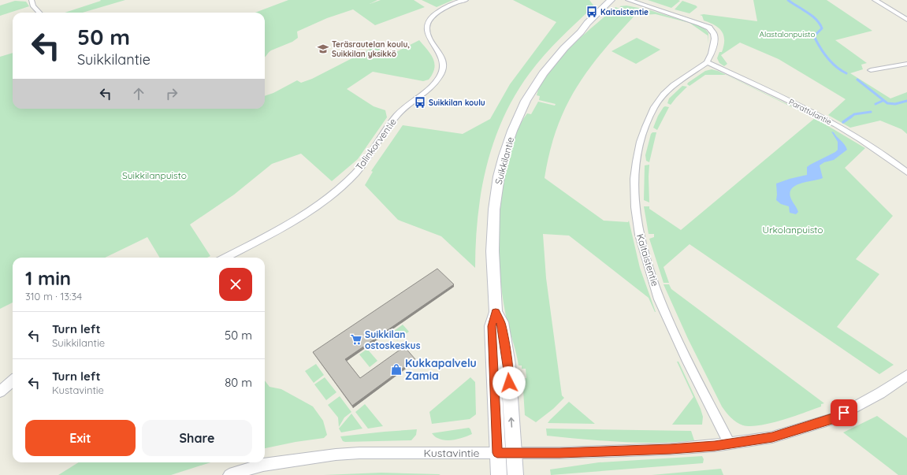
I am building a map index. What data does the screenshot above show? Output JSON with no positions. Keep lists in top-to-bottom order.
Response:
{
  "streets": {
    "main road": ["Suikkilantie"],
    "street": [
      "Parattulantie",
      "Talinkorventie",
      "Kaitaistentie",
      "Kustavintie"
    ]
  },
  "crossings": [
    ["Parattulantie", "Kaitaistentie"],
    ["Suikkilantie", "Kustavintie"],
    ["Kaitaistentie", "Kustavintie"]
  ],
  "parks": ["Alastalonpuisto", "Suikkilanpuisto", "Urkolanpuisto"],
  "places": {
    "bus stop": ["Kaitaistentie", "Suikkilan koulu"],
    "school or university": ["Teräsrautelan koulu, Suikkilan yksikkö"],
    "supermarket": ["Suikkilan ostoskeskus"],
    "shop": ["Kukkapalvelu Zamia"]
  },
  "page": {
    "turn": ["50 m", "Suikkilantie"],
    "heading": ["1 min", "310 m · 13:34"],
    "list": [
      {
        "name": "Turn left",
        "note": "Suikkilantie",
        "value": "50 m"
      },
      {
        "name": "Turn left",
        "note": "Kustavintie",
        "value": "80 m"
      }
    ],
    "buttons": ["Exit", "Share"]
  }
}
